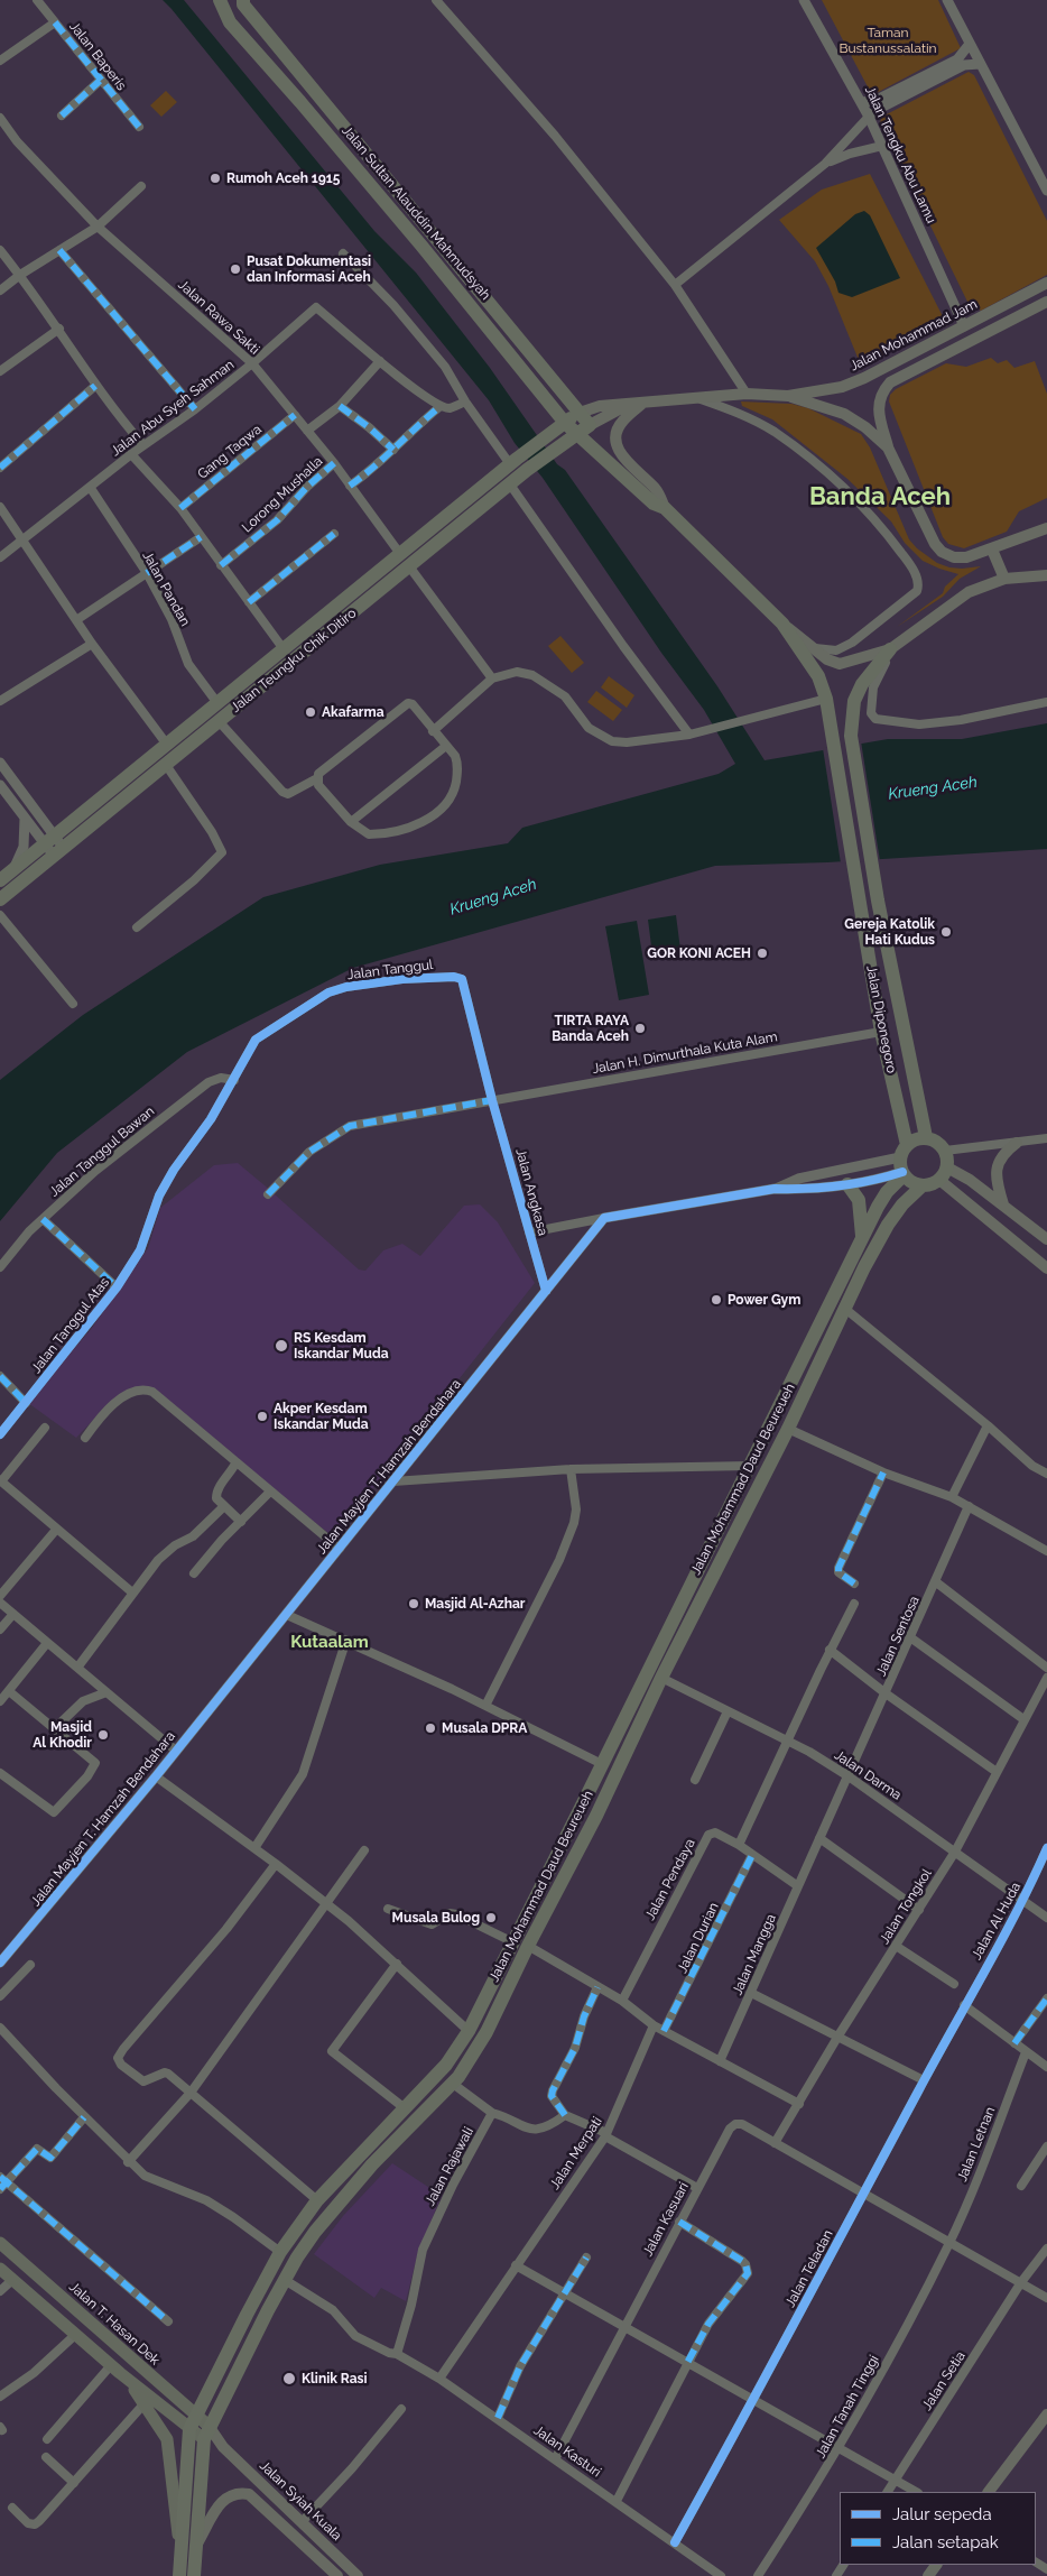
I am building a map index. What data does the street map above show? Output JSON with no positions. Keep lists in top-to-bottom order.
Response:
{
  "streets": {
    "highway": [
      "Jalan Sultan Alauddin Mahmudsyah",
      "Jalan Teungku Chik Ditiro",
      "Jalan Diponegoro",
      "Jalan Mohammad Daud Beureueh"
    ],
    "main road": ["Jalan Mohammad Jam", "Jalan T. Hasan Dek", "Jalan Syiah Kuala"],
    "street": [
      "Jalan Baperis",
      "Jalan Tengku Abu Lamu",
      "Jalan Rawa Sakti",
      "Jalan Abu Syeh Sahman",
      "Gang Taqwa",
      "Lorong Mushalla",
      "Jalan Pandan",
      "Jalan Tanggul",
      "Jalan H. Dimurthala Kuta Alam",
      "Jalan Tanggul Bawan",
      "Jalan Angkasa",
      "Jalan Tanggul Atas",
      "Jalan Mayjen T. Hamzah Bendahara",
      "Jalan Sentosa",
      "Jalan Darma",
      "Jalan Pendaya",
      "Jalan Tongkol",
      "Jalan Al Huda",
      "Jalan Durian",
      "Jalan Mangga",
      "Jalan Letnan",
      "Jalan Merpati",
      "Jalan Rajawali",
      "Jalan Kasuari",
      "Jalan Teladan",
      "Jalan Setia",
      "Jalan Tanah Tinggi",
      "Jalan Kasturi"
    ]
  },
  "crossings": [
    ["Jalan Tengku Abu Lamu", "Jalan Mohammad Jam"],
    ["Jalan Sultan Alauddin Mahmudsyah", "Jalan Teungku Chik Ditiro"],
    ["Jalan Sultan Alauddin Mahmudsyah", "Jalan Diponegoro"],
    ["Jalan Rawa Sakti", "Jalan Abu Syeh Sahman"],
    ["Jalan Rawa Sakti", "Gang Taqwa"],
    ["Jalan Rawa Sakti", "Lorong Mushalla"],
    ["Jalan Rawa Sakti", "Jalan Teungku Chik Ditiro"],
    ["Jalan Abu Syeh Sahman", "Jalan Pandan"],
    ["Jalan Pandan", "Jalan Teungku Chik Ditiro"],
    ["Jalan Tanggul", "Jalan H. Dimurthala Kuta Alam"],
    ["Jalan Tanggul", "Jalan Tanggul Bawan"],
    ["Jalan Tanggul", "Jalan Angkasa"],
    ["Jalan Tanggul", "Jalan Tanggul Atas"],
    ["Jalan Diponegoro", "Jalan H. Dimurthala Kuta Alam"],
    ["Jalan Diponegoro", "Jalan Mohammad Daud Beureueh"],
    ["Jalan H. Dimurthala Kuta Alam", "Jalan Angkasa"],
    ["Jalan Tanggul Bawan", "Jalan Tanggul Atas"],
    ["Jalan Angkasa", "Jalan Mayjen T. Hamzah Bendahara"],
    ["Jalan Mohammad Daud Beureueh", "Jalan Darma"],
    ["Jalan Mohammad Daud Beureueh", "Jalan T. Hasan Dek"],
    ["Jalan Mohammad Daud Beureueh", "Jalan Kasturi"],
    ["Jalan Mohammad Daud Beureueh", "Jalan Syiah Kuala"],
    ["Jalan Sentosa", "Jalan Darma"],
    ["Jalan Sentosa", "Jalan Mangga"],
    ["Jalan Darma", "Jalan Tongkol"],
    ["Jalan Darma", "Jalan Al Huda"],
    ["Jalan Darma", "Jalan Mangga"],
    ["Jalan Pendaya", "Jalan Durian"],
    ["Jalan Pendaya", "Jalan Mangga"],
    ["Jalan Tongkol", "Jalan Kasuari"],
    ["Jalan Al Huda", "Jalan Teladan"],
    ["Jalan Letnan", "Jalan Kasuari"],
    ["Jalan Letnan", "Jalan Tanah Tinggi"],
    ["Jalan Merpati", "Jalan Kasturi"],
    ["Jalan Rajawali", "Jalan Kasturi"],
    ["Jalan Kasuari", "Jalan Teladan"],
    ["Jalan Kasuari", "Jalan Setia"],
    ["Jalan Kasuari", "Jalan Tanah Tinggi"],
    ["Jalan Kasuari", "Jalan Kasturi"],
    ["Jalan Teladan", "Jalan Kasturi"],
    ["Jalan T. Hasan Dek", "Jalan Syiah Kuala"]
  ],
  "districts": ["Banda Aceh", "Kutaalam"],
  "water": ["Krueng Aceh"],
  "parks": ["Taman Bustanussalatin"],
  "places": [
    "Rumoh Aceh 1915",
    "Pusat Dokumentasi dan Informasi Aceh",
    "Akafarma",
    "Gereja Katolik Hati Kudus",
    "GOR KONI ACEH",
    "TIRTA RAYA Banda Aceh",
    "Power Gym",
    "RS Kesdam Iskandar Muda",
    "Akper Kesdam Iskandar Muda",
    "Masjid Al-Azhar",
    "Musala DPRA",
    "Masjid Al Khodir",
    "Musala Bulog",
    "Klinik Rasi"
  ],
  "legend": ["Jalur sepeda", "Jalan setapak"]
}
